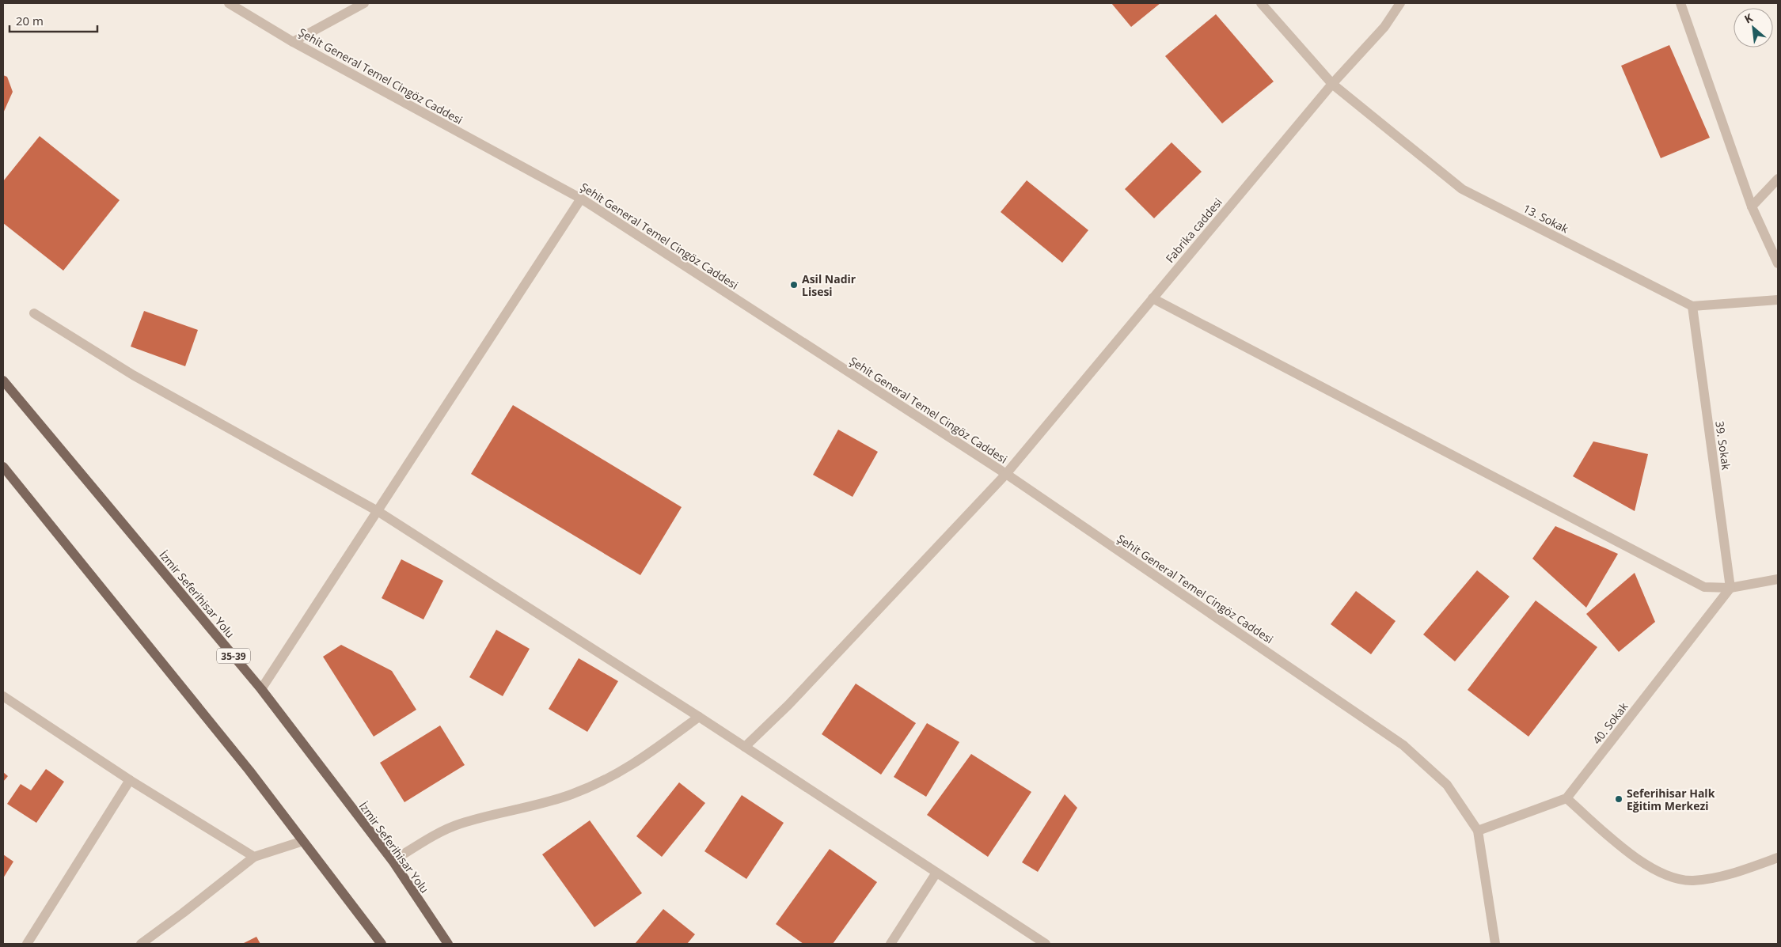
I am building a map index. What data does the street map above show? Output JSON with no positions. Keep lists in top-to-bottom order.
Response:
{
  "streets": {
    "main road": ["İzmir Seferihisar Yolu", "35-39"],
    "street": [
      "Şehit General Temel Cingöz Caddesi",
      "13. Sokak",
      "Fabrika caddesi",
      "39. Sokak",
      "40. Sokak"
    ]
  },
  "crossings": [
    ["Şehit General Temel Cingöz Caddesi", "Fabrika caddesi"],
    ["13. Sokak", "Fabrika caddesi"],
    ["13. Sokak", "39. Sokak"],
    ["39. Sokak", "40. Sokak"]
  ],
  "places": ["Asil Nadir Lisesi", "Seferihisar Halk Eğitim Merkezi"],
  "scale_bar": "20 m",
  "north": "top left"
}
